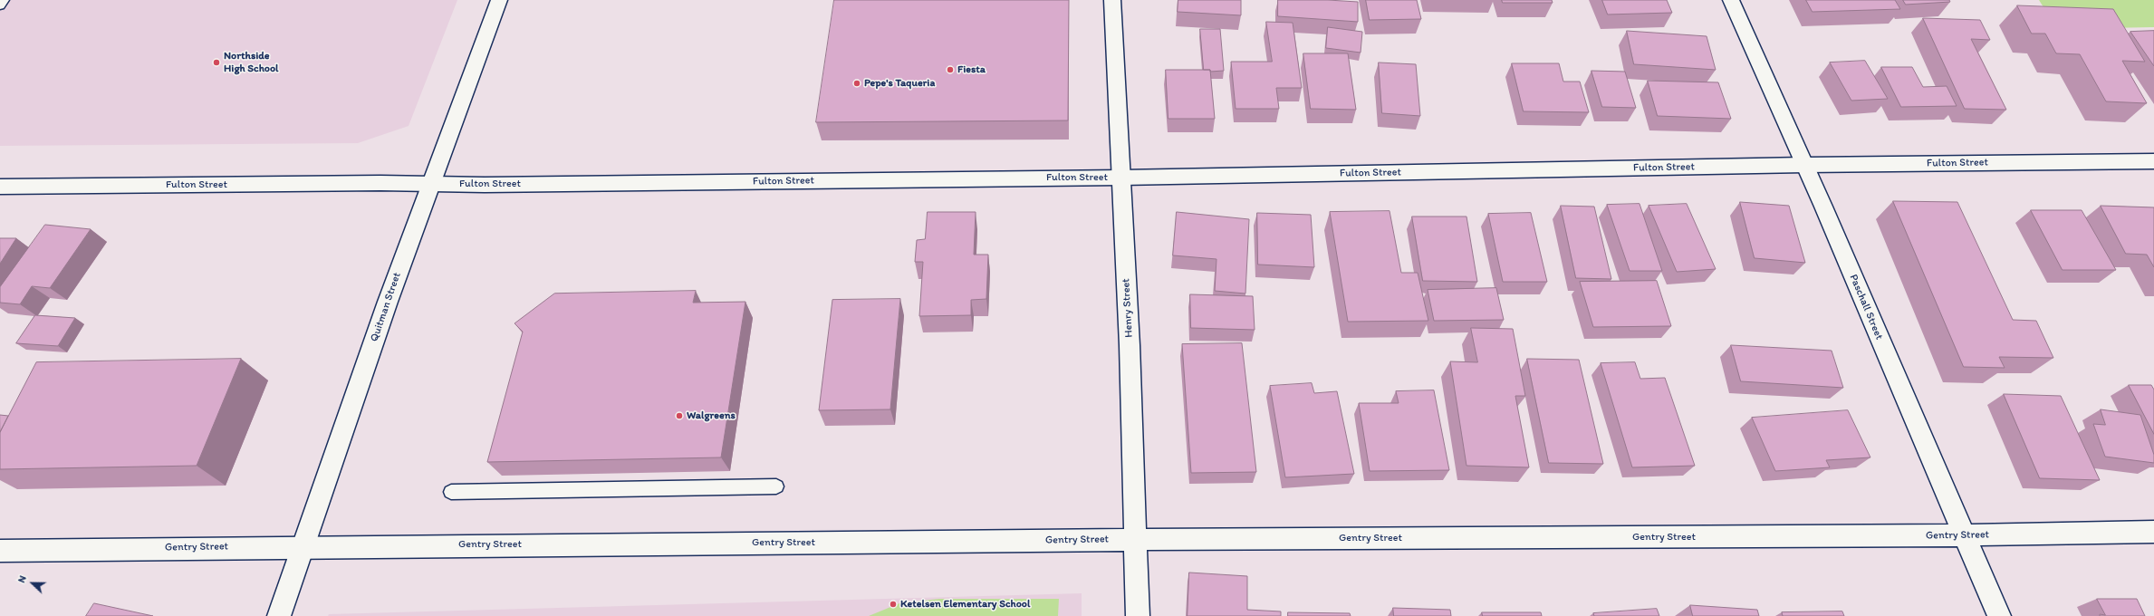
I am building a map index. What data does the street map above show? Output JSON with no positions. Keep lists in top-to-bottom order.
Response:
{
  "streets": {
    "street": [
      "Fulton Street",
      "Quitman Street",
      "Paschall Street",
      "Henry Street",
      "Gentry Street"
    ]
  },
  "crossings": [
    ["Fulton Street", "Quitman Street"],
    ["Fulton Street", "Paschall Street"],
    ["Fulton Street", "Henry Street"],
    ["Quitman Street", "Gentry Street"],
    ["Paschall Street", "Gentry Street"],
    ["Henry Street", "Gentry Street"]
  ],
  "places": [
    "Northside High School",
    "Fiesta",
    "Pepe's Taqueria",
    "Walgreens",
    "Ketelsen Elementary School"
  ],
  "north": "left"
}
